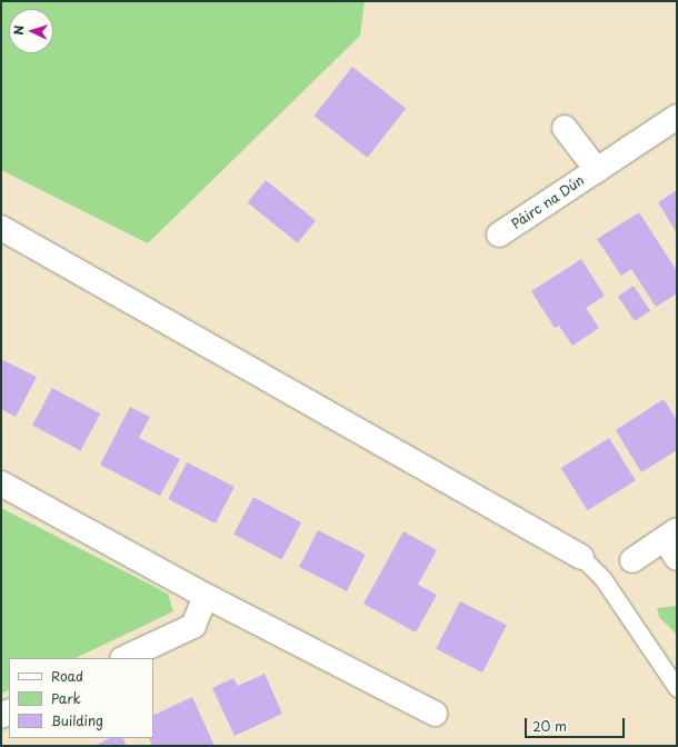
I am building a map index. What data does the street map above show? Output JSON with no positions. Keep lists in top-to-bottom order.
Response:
{
  "streets": {
    "street": ["Páirc na Dún"]
  },
  "legend": ["Road", "Park", "Building"],
  "scale_bar": "20 m",
  "north": "left"
}
